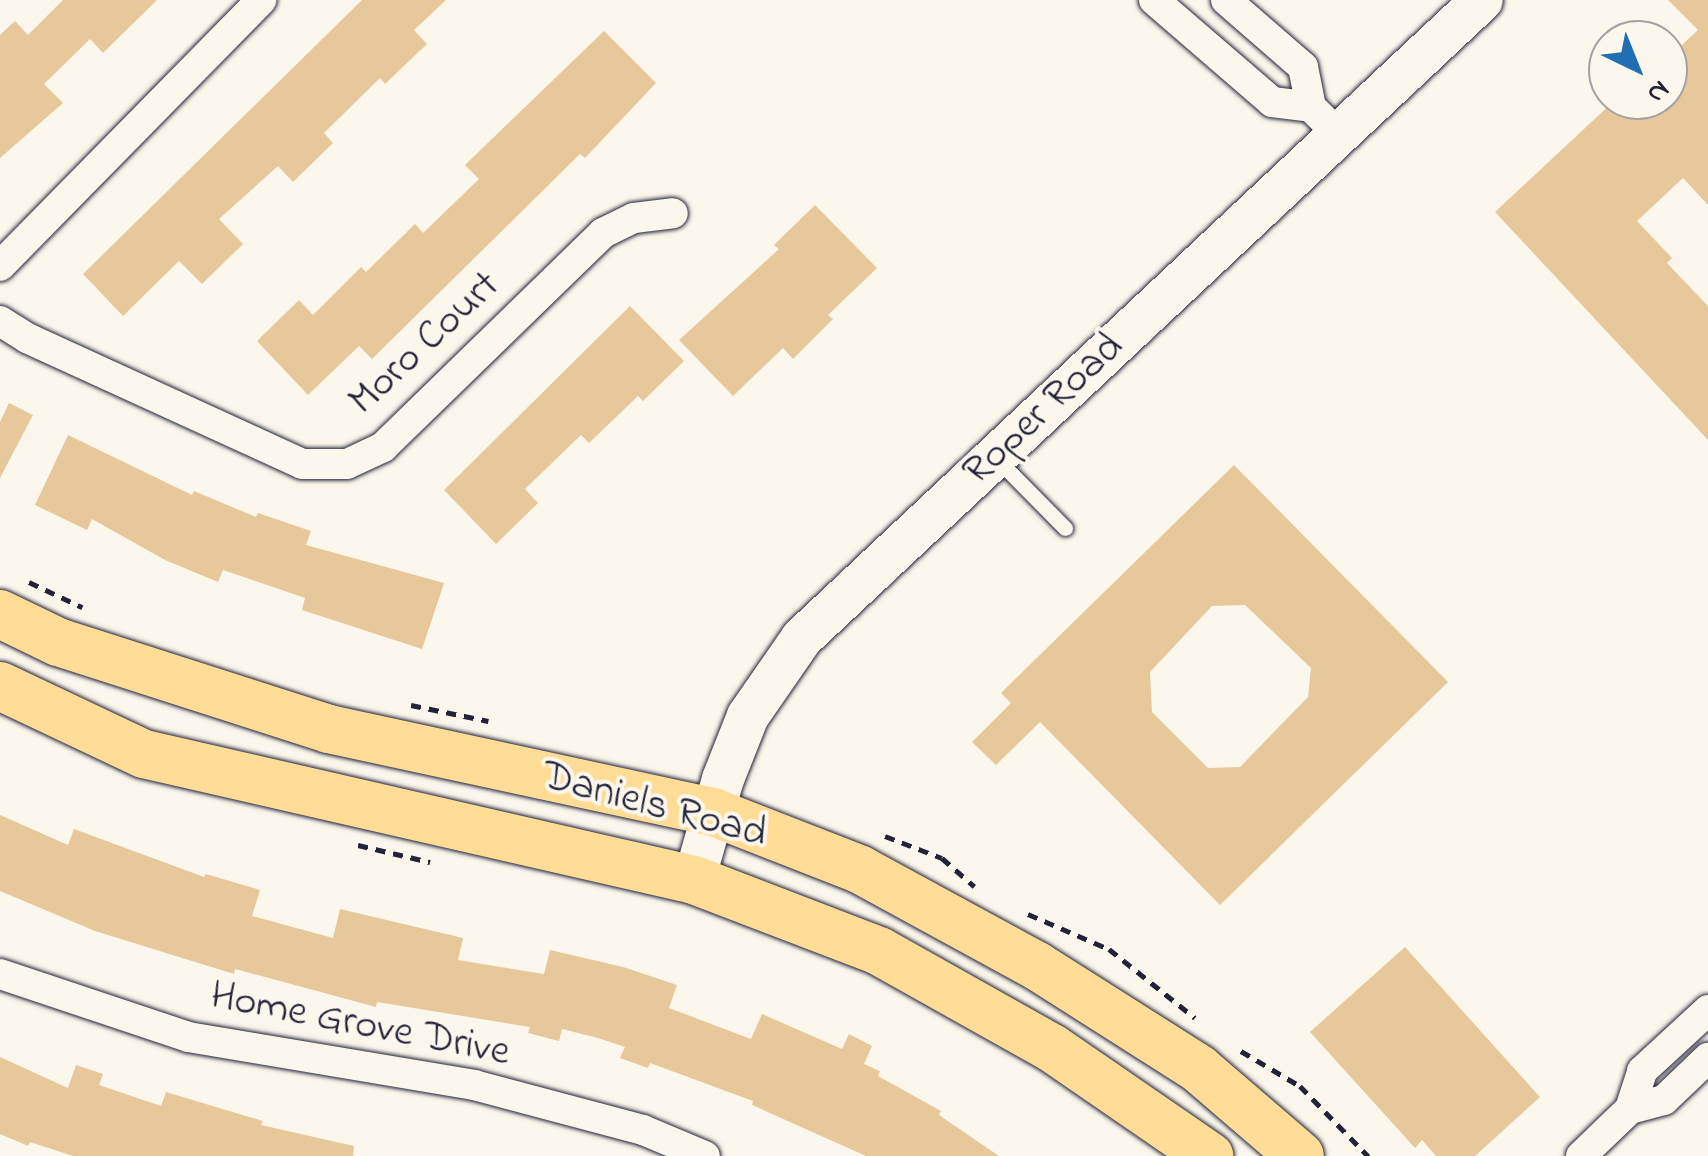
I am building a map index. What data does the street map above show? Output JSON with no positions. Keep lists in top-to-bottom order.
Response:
{
  "streets": {
    "main road": ["Daniels Road"],
    "street": ["Moro Court", "Roper Road", "Home Grove Drive"]
  },
  "crossings": [
    ["Roper Road", "Daniels Road"]
  ],
  "north": "bottom right"
}
